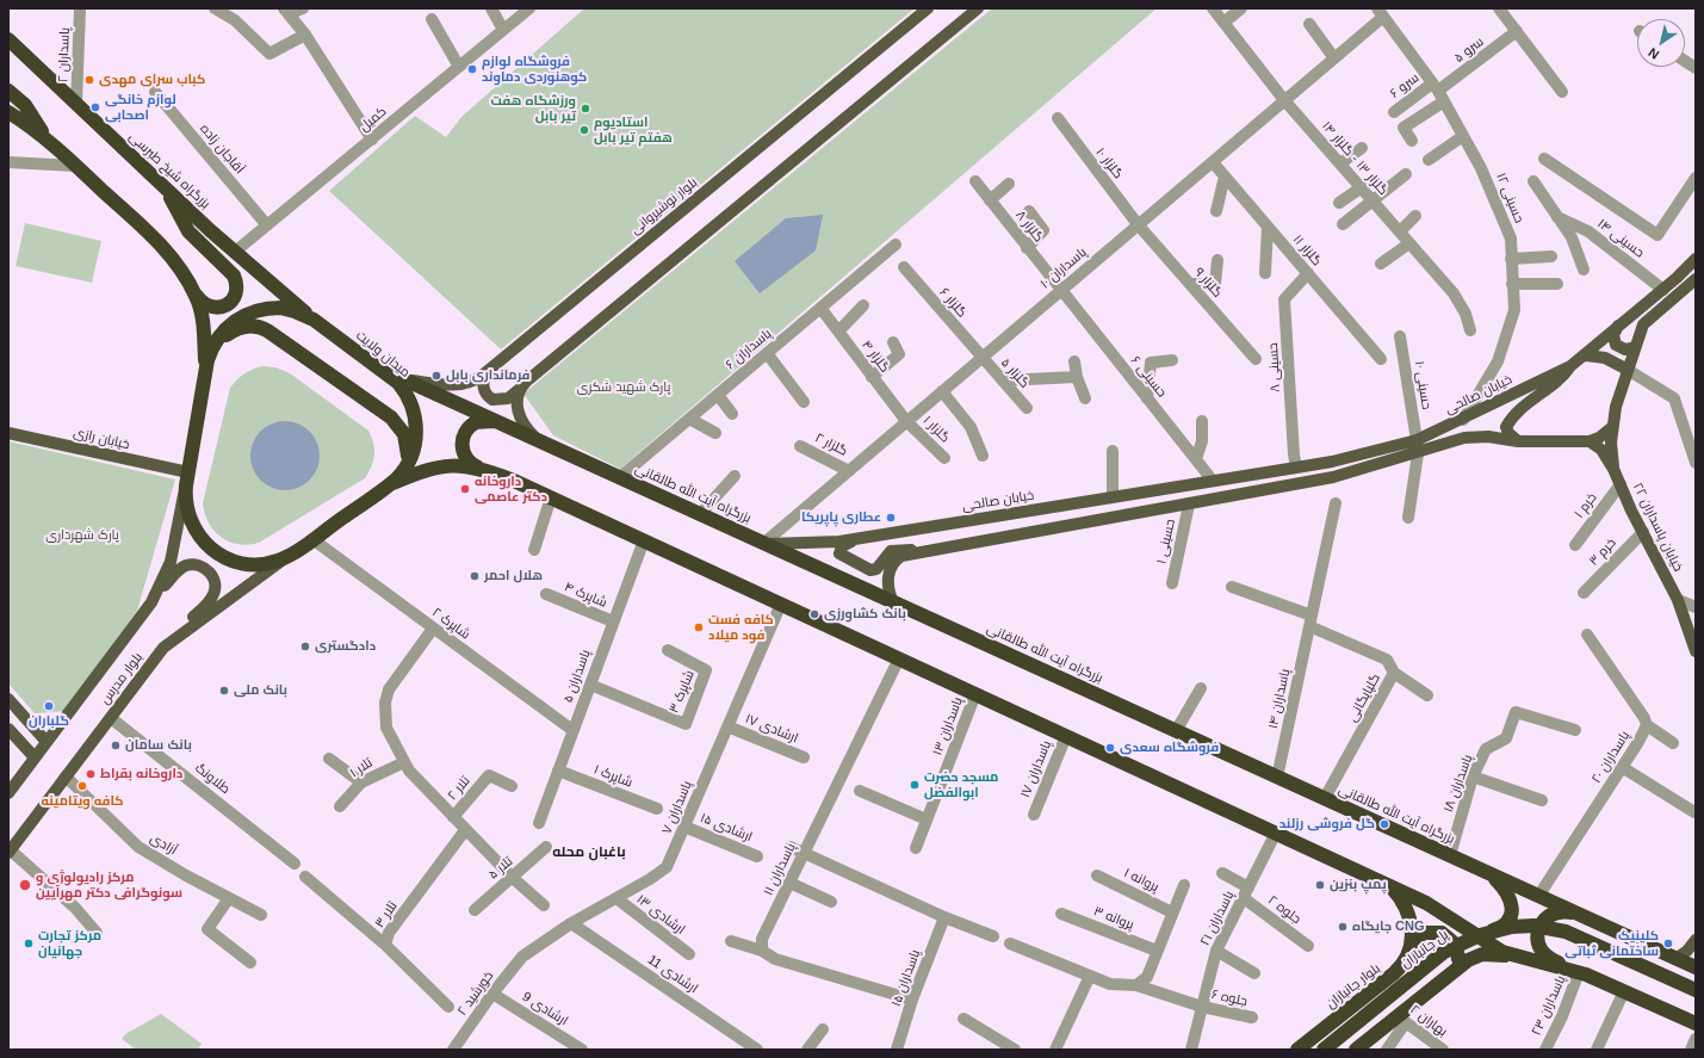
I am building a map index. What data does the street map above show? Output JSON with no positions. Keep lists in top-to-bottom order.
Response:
{
  "streets": {
    "highway": [
      "بزرگراه شیخ طبرسی",
      "میدان ولایت",
      "بزرگراه آیت الله طالقانی",
      "پل جانبازان",
      "بلوار جانبازان"
    ],
    "main road": [
      "بلوار نوشیروانی",
      "خيابان صالحی",
      "خیابان رازی",
      "خیابان صالحی",
      "خیابان پاسداران ۲۲",
      "بلوار مدرس"
    ],
    "street": [
      "سرو ۵",
      "پاسداران ۲",
      "سرو ۶",
      "کمیل",
      "آقاجان زاده",
      "گلزار ۱۳ - گلزار ۱۴",
      "گلزار ۱۰",
      "حسینی ۱۲",
      "گلزار ۸",
      "حسینی ۱۴",
      "گلزار ١١",
      "پاسداران ١٠",
      "گلزار ٩",
      "گلزار ۶",
      "پاسداران ۶",
      "گلزار ۴",
      "حسینی ۸",
      "گلزار ۵",
      "حسینی ۶",
      "حسینی ۱۰",
      "گلزار ۱",
      "گلزار ۲",
      "خرم ۱",
      "حسینی ۱",
      "خرم ۳",
      "شاپرک ۴",
      "شاپرک ۲",
      "پاسداران ۵",
      "شاپرک ۳",
      "گلپایگانی",
      "پاسداران ۱۴",
      "پاسداران ۱۳",
      "ارشادی ۱۷",
      "پاسداران ۲۰",
      "تلار ۱",
      "پاسداران ۱۷",
      "شاپرک ۱",
      "طلاونگ",
      "پاسداران ۱۸",
      "تلار ۲",
      "پاسداران ۷",
      "ارشادی ۱۵",
      "آزادی",
      "تلار ۵",
      "پاسداران ١١",
      "پروانه ۱",
      "جلوه ۲",
      "تلار ۳",
      "ارشادی ۱۳",
      "پروانه ۳",
      "پاسداران ۲۱",
      "ارشادی 11",
      "پاسداران ۱۵",
      "خورشید ۲",
      "جلوه ۶",
      "پاسداران ۲۳",
      "ارشادی 9",
      "بهاران ۲"
    ]
  },
  "crossings": [
    ["سرو ۵", "سرو ۶"],
    ["سرو ۵", "حسینی ۱۲"],
    ["پاسداران ۲", "بزرگراه شیخ طبرسی"],
    ["سرو ۶", "حسینی ۱۲"],
    ["کمیل", "آقاجان زاده"],
    ["کمیل", "بزرگراه شیخ طبرسی"],
    ["گلزار ۱۳ - گلزار ۱۴", "پاسداران ١٠"],
    ["گلزار ۱۰", "پاسداران ١٠"],
    ["گلزار ۱۰", "گلزار ٩"],
    ["بزرگراه شیخ طبرسی", "میدان ولایت"],
    ["حسینی ۱۲", "پاسداران ١٠"],
    ["حسینی ۱۲", "خيابان صالحی"],
    ["بلوار نوشیروانی", "بزرگراه آیت الله طالقانی"],
    ["گلزار ۸", "پاسداران ١٠"],
    ["گلزار ۸", "حسینی ۶"],
    ["حسینی ۱۴", "خيابان صالحی"],
    ["گلزار ١١", "پاسداران ١٠"],
    ["گلزار ١١", "حسینی ۸"],
    ["پاسداران ١٠", "گلزار ٩"],
    ["پاسداران ١٠", "گلزار ۶"],
    ["پاسداران ١٠", "گلزار ۴"],
    ["پاسداران ١٠", "گلزار ۵"],
    ["پاسداران ١٠", "حسینی ۶"],
    ["پاسداران ١٠", "گلزار ۱"],
    ["پاسداران ١٠", "گلزار ۲"],
    ["پاسداران ١٠", "بزرگراه آیت الله طالقانی"],
    ["پاسداران ١٠", "خیابان صالحی"],
    ["گلزار ۶", "گلزار ۵"],
    ["پاسداران ۶", "گلزار ۴"],
    ["پاسداران ۶", "بزرگراه آیت الله طالقانی"],
    ["میدان ولایت", "خیابان رازی"],
    ["میدان ولایت", "بزرگراه آیت الله طالقانی"],
    ["میدان ولایت", "شاپرک ۲"],
    ["میدان ولایت", "بلوار مدرس"],
    ["گلزار ۴", "گلزار ۱"],
    ["حسینی ۸", "خيابان صالحی"],
    ["حسینی ۶", "خیابان صالحی"],
    ["حسینی ۱۰", "خيابان صالحی"],
    ["خيابان صالحی", "خیابان صالحی"],
    ["خیابان رازی", "بلوار مدرس"],
    ["بزرگراه آیت الله طالقانی", "خیابان صالحی"],
    ["بزرگراه آیت الله طالقانی", "گلپایگانی"],
    ["بزرگراه آیت الله طالقانی", "پاسداران ۱۴"],
    ["بزرگراه آیت الله طالقانی", "پاسداران ۲۰"],
    ["بزرگراه آیت الله طالقانی", "پاسداران ۱۸"],
    ["خرم ۱", "خیابان پاسداران ۲۲"],
    ["خیابان پاسداران ۲۲", "خرم ۳"],
    ["شاپرک ۴", "پاسداران ۵"],
    ["شاپرک ۲", "پاسداران ۵"],
    ["پاسداران ۵", "شاپرک ۳"],
    ["پاسداران ۵", "شاپرک ۱"],
    ["بلوار مدرس", "طلاونگ"],
    ["بلوار مدرس", "آزادی"],
    ["گلپایگانی", "پاسداران ۱۴"],
    ["ارشادی ۱۷", "پاسداران ۷"],
    ["پاسداران ۷", "ارشادی ۱۵"],
    ["پاسداران ۷", "ارشادی ۱۳"],
    ["پاسداران ۷", "ارشادی 11"],
    ["پاسداران ۷", "خورشید ۲"],
    ["جلوه ۲", "پاسداران ۲۱"],
    ["پاسداران ۲۱", "جلوه ۶"],
    ["خورشید ۲", "ارشادی 9"]
  ],
  "districts": ["باغبان محله"],
  "parks": ["پارک شهید شکری", "پارک شهرداری"],
  "places": [
    "فروشگاه لوازم کوهنوردی دماوند",
    "کباب سرای مهدی",
    "لوازم خانگی اصحابی",
    "ورزشگاه هفت تیر بابل",
    "استادیوم هفتم تیر بابل",
    "فرمانداری بابل",
    "داروخانه دکتر عاصمی",
    "عطاری پاپریکا",
    "هلال احمر",
    "بانک کشاورزی",
    "کافه فست فود میلاد",
    "دادگستری",
    "بانک ملی",
    "گلباران",
    "بانک سامان",
    "فروشگاه سعدی",
    "داروخانه بقراط",
    "مسجد حضرت ابوالفضل",
    "کافه ویتامینه",
    "گل فروشی رزلند",
    "مرکز رادیولوژی و سونوگرافی دکتر مهرآیین",
    "پمپ بنزین",
    "جایگاه CNG",
    "مرکز تجارت جهانیان",
    "کلینیک ساختمانی ثباتی"
  ],
  "north": "bottom left"
}
